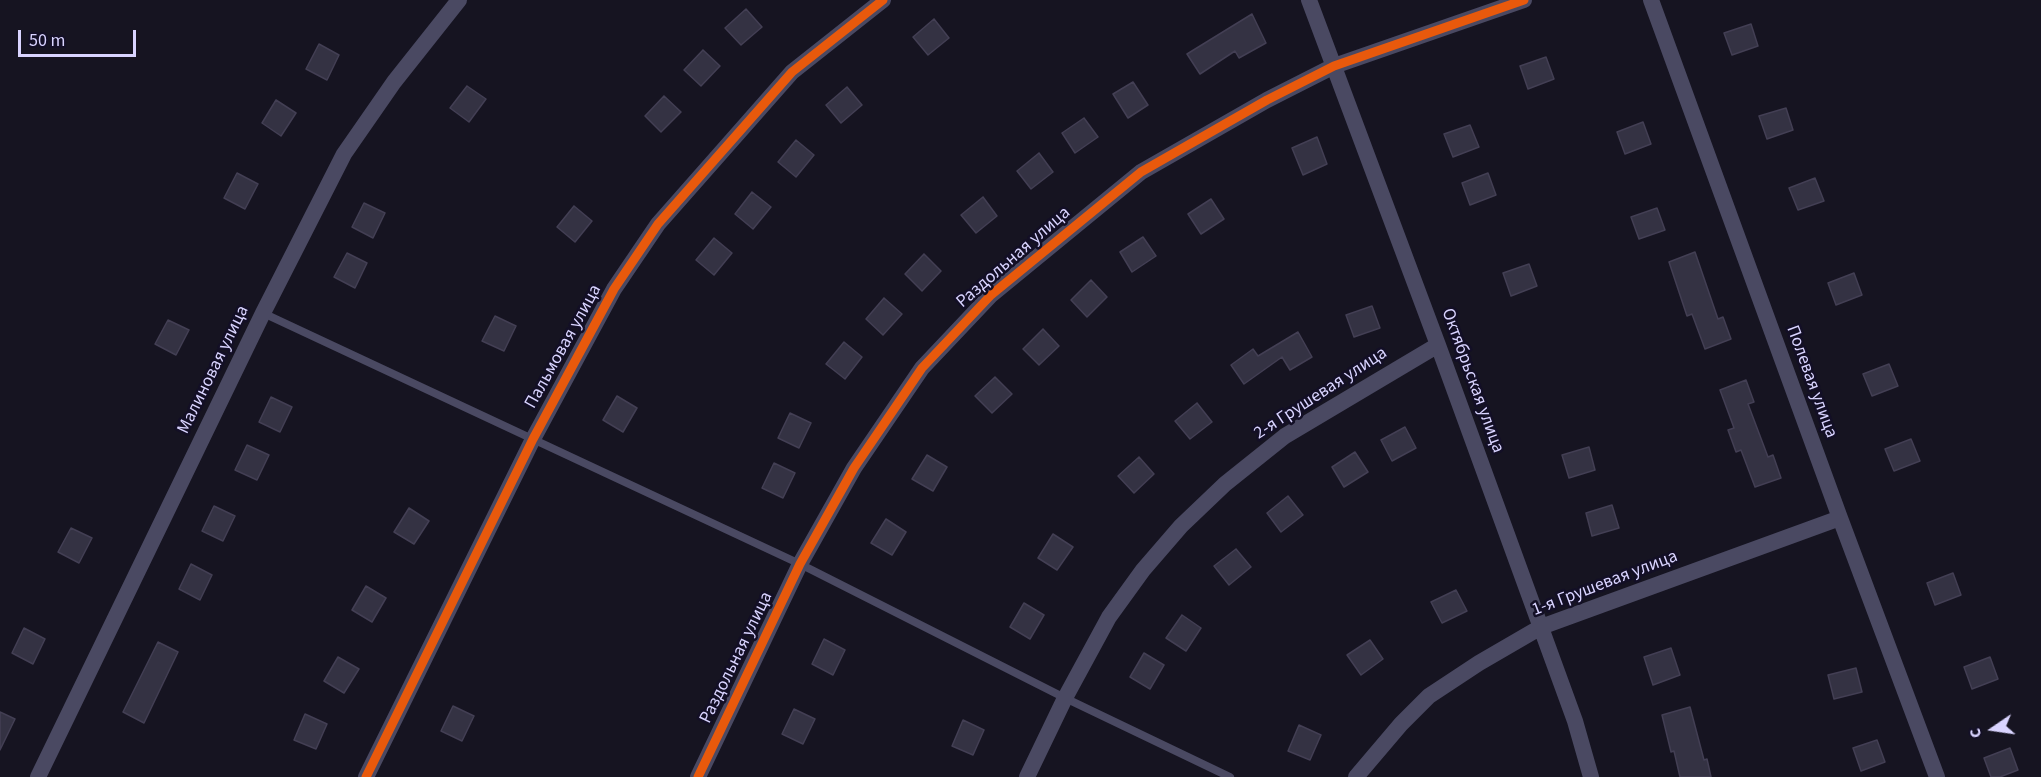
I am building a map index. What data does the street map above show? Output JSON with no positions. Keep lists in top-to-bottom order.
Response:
{
  "streets": {
    "street": [
      "Раздольная улица",
      "Пальмовая улица",
      "Малиновая улица",
      "Октябрьская улица",
      "Полевая улица",
      "2-я Грушевая улица",
      "1-я Грушевая улица"
    ]
  },
  "crossings": [
    ["Раздольная улица", "Октябрьская улица"],
    ["Октябрьская улица", "2-я Грушевая улица"],
    ["Октябрьская улица", "1-я Грушевая улица"],
    ["Полевая улица", "1-я Грушевая улица"]
  ],
  "scale_bar": "50 m",
  "north": "left"
}
